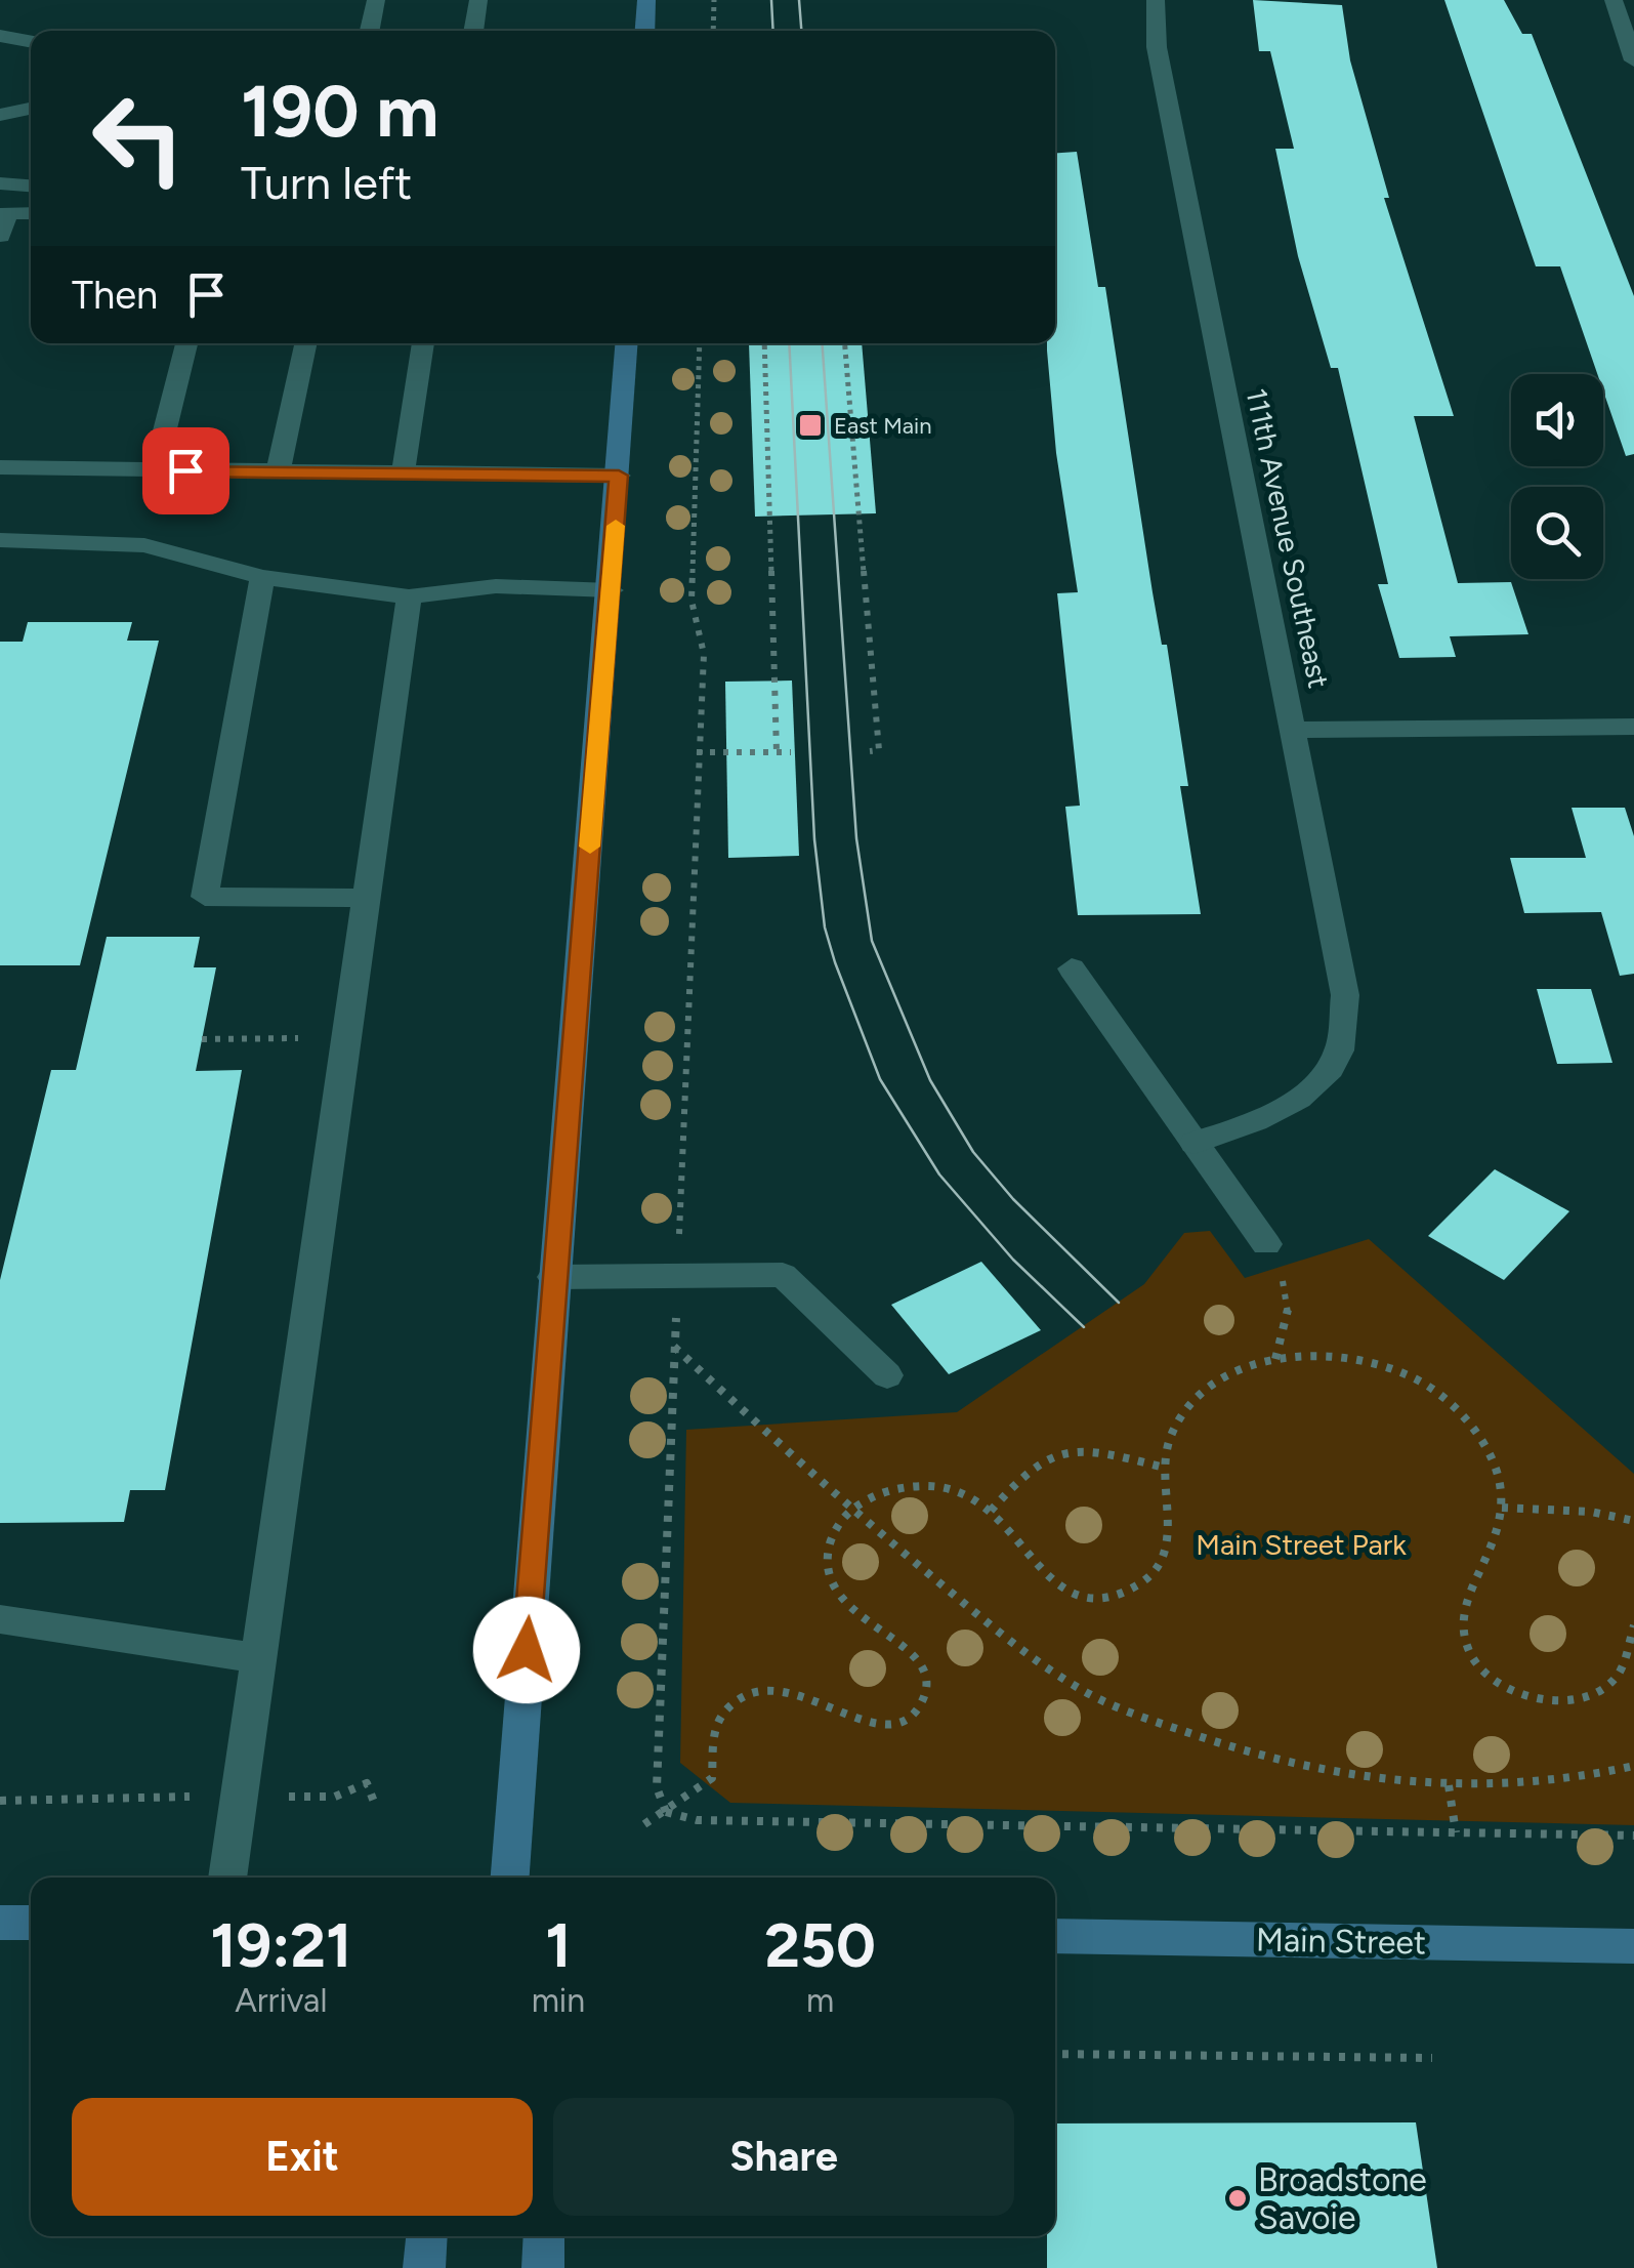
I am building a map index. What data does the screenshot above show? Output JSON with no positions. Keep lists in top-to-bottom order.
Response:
{
  "streets": {
    "main road": ["Main Street"],
    "street": ["111th Avenue Southeast"]
  },
  "parks": ["Main Street Park"],
  "places": {
    "transit": ["East Main"],
    "other": ["Broadstone Savoie"]
  },
  "page": {
    "turn": ["190 m", "Turn left"],
    "then": "Then",
    "eta": [
      "19:21",
      "Arrival",
      "1",
      "min",
      "250",
      "m"
    ],
    "buttons": ["Exit", "Share"]
  }
}
